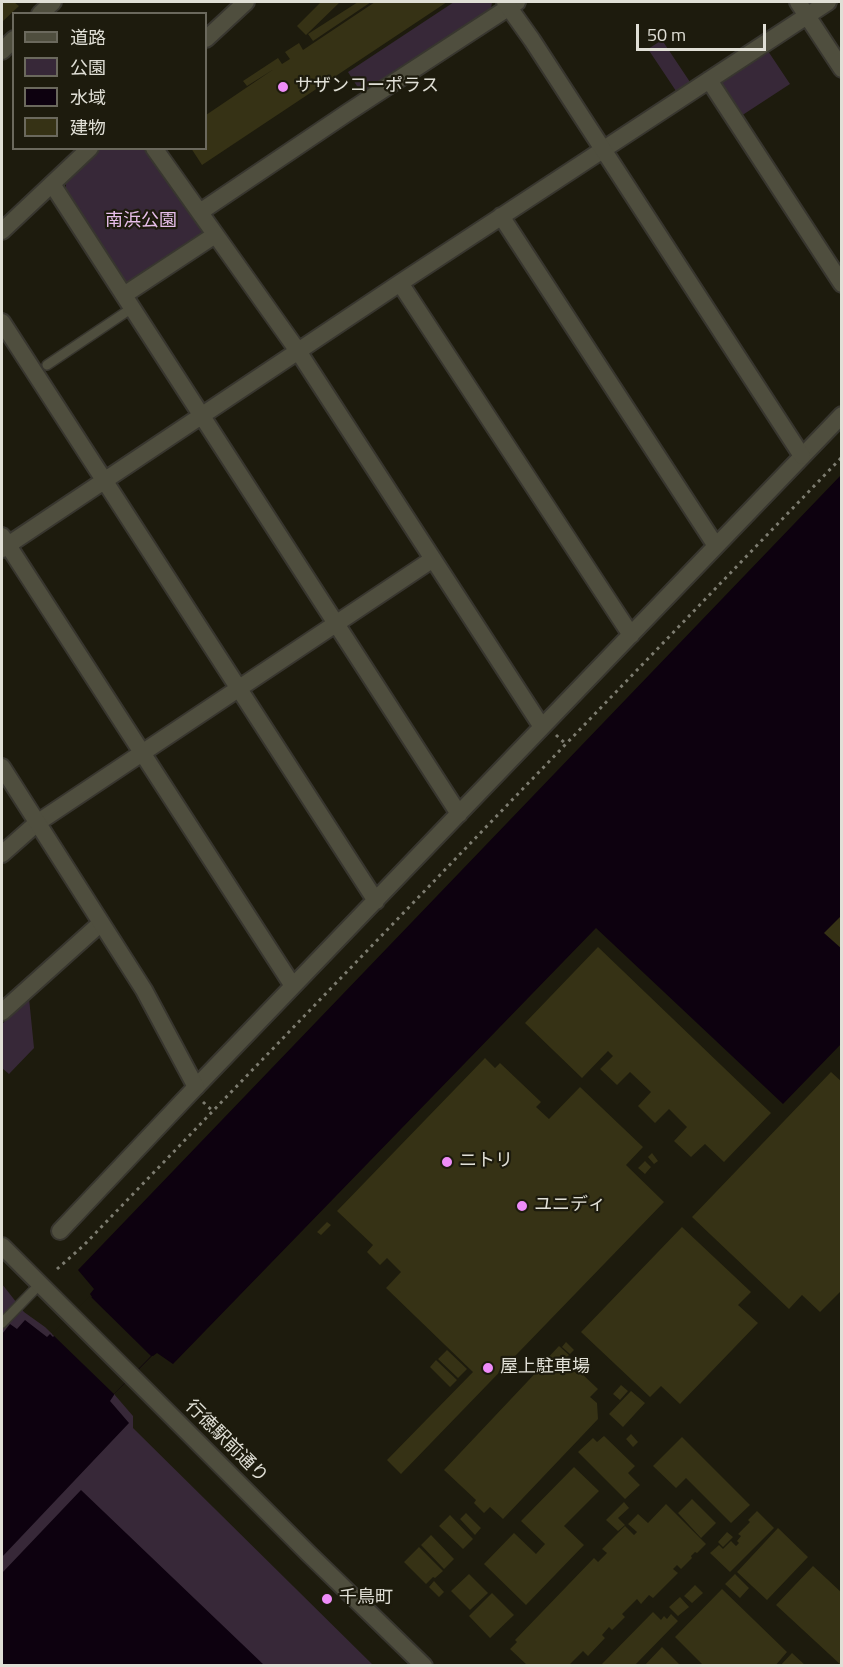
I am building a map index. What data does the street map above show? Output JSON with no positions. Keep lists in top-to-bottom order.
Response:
{
  "streets": {
    "street": ["行徳駅前通り"]
  },
  "parks": ["南浜公園"],
  "places": [
    "サザンコーポラス",
    "ニトリ",
    "ユニディ",
    "屋上駐車場",
    "千鳥町"
  ],
  "legend": [
    "道路",
    "公園",
    "水域",
    "建物"
  ],
  "scale_bar": "50 m"
}
